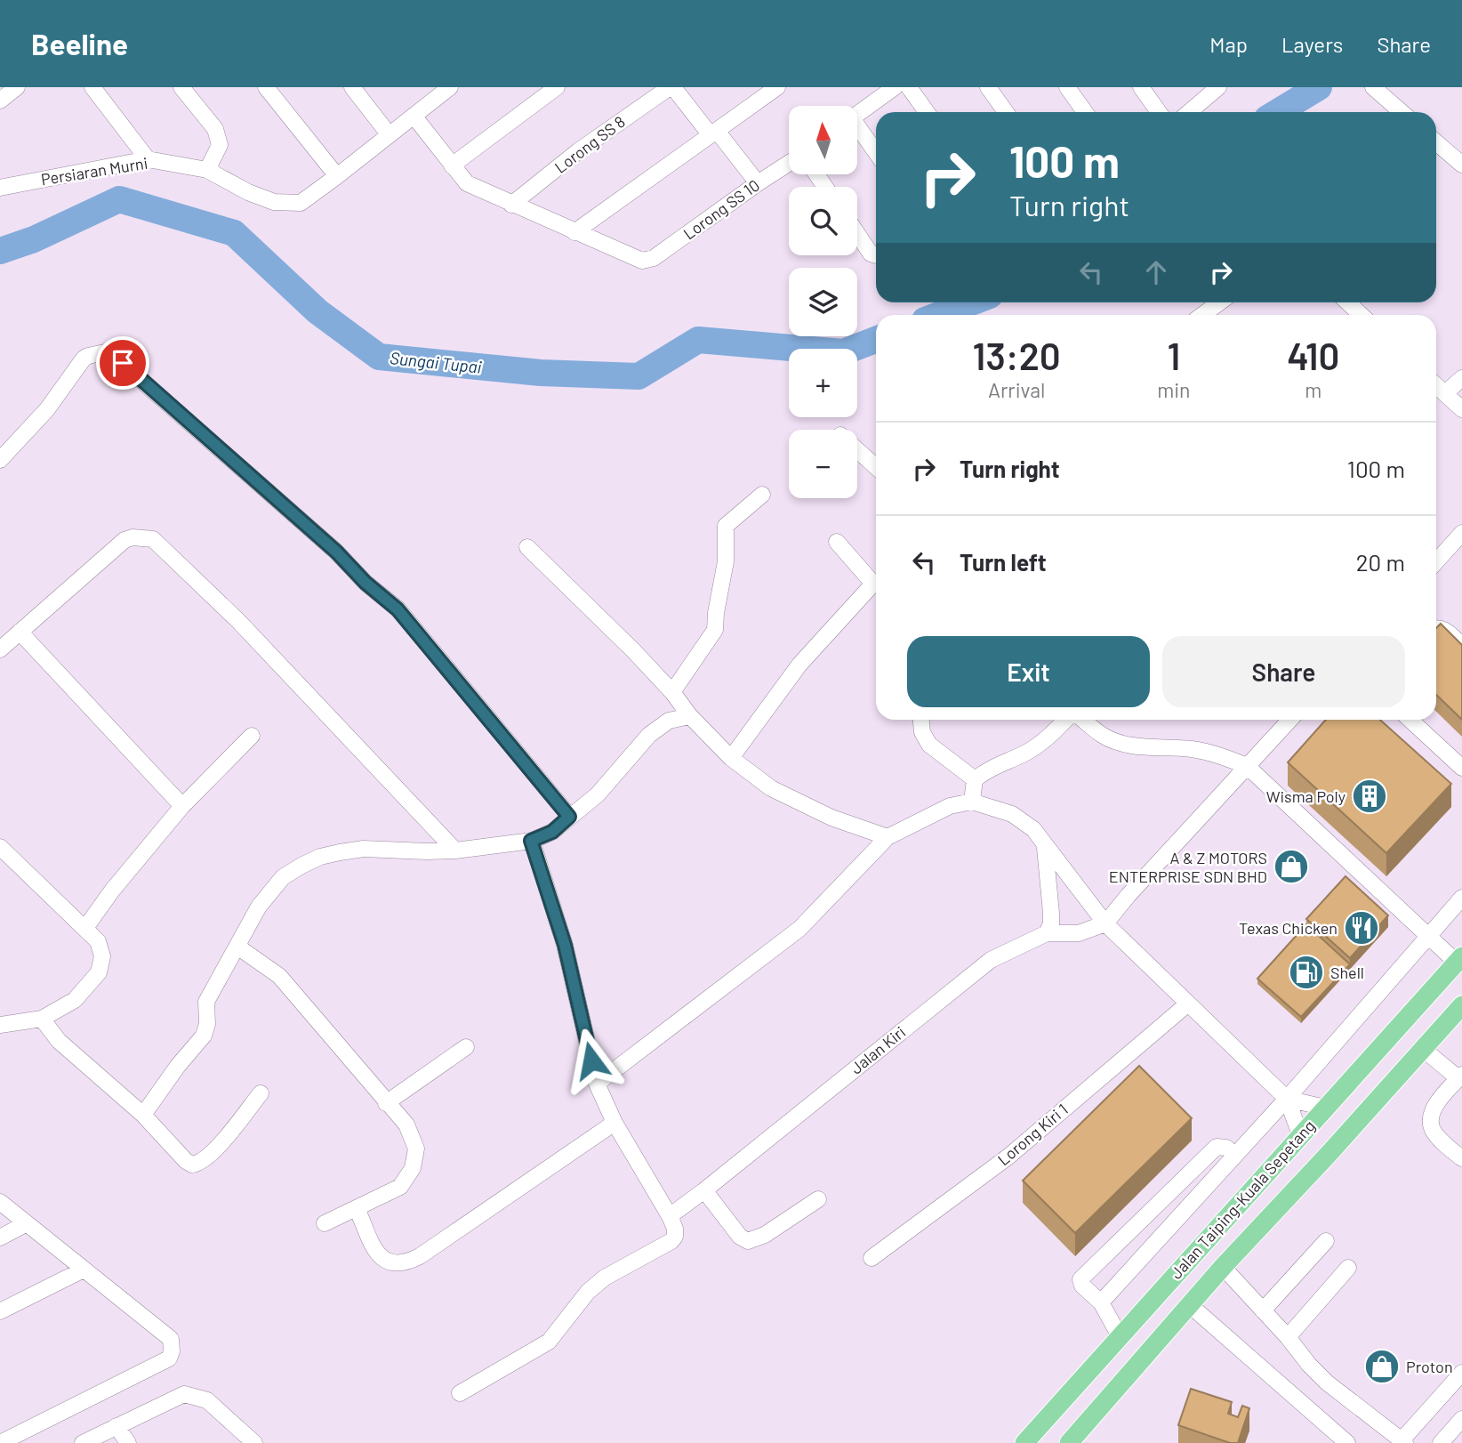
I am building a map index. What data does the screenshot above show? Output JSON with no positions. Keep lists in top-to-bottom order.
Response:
{
  "streets": {
    "main road": ["Jalan Taiping-Kuala Sepetang"],
    "street": [
      "Lorong SS 8",
      "Persiaran Murni",
      "Lorong SS 10",
      "Jalan Kiri",
      "Lorong Kiri 1"
    ]
  },
  "water": ["Sungai Tupai"],
  "places": {
    "building": ["Wisma Poly"],
    "shop": ["A & Z MOTORS ENTERPRISE SDN BHD", "Proton"],
    "restaurant": ["Texas Chicken"],
    "fuel station": ["Shell"]
  },
  "north": "top",
  "page": {
    "header": "Beeline",
    "nav": ["Map", "Layers", "Share"],
    "map_buttons": ["+", "−"],
    "turn": ["100 m", "Turn right"],
    "eta": [
      "13:20",
      "Arrival",
      "1",
      "min",
      "410",
      "m"
    ],
    "list": [
      {
        "name": "Turn right",
        "value": "100 m"
      },
      {
        "name": "Turn left",
        "value": "20 m"
      }
    ],
    "buttons": ["Exit", "Share"]
  }
}
